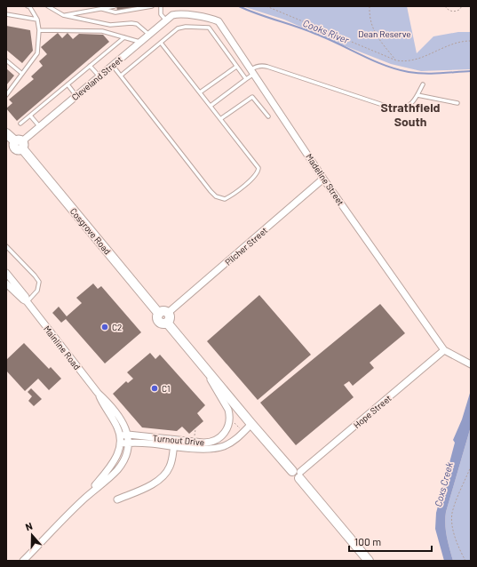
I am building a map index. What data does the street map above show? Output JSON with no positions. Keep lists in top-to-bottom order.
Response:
{
  "streets": {
    "main road": ["Cosgrove Road"],
    "street": [
      "Cleveland Street",
      "Madeline Street",
      "Pilcher Street",
      "Mainline Road",
      "Hope Street",
      "Turnout Drive"
    ]
  },
  "crossings": [
    ["Cleveland Street", "Madeline Street"],
    ["Cleveland Street", "Cosgrove Road"],
    ["Madeline Street", "Pilcher Street"],
    ["Madeline Street", "Hope Street"],
    ["Cosgrove Road", "Pilcher Street"],
    ["Mainline Road", "Turnout Drive"]
  ],
  "districts": ["Strathfield South"],
  "water": ["Cooks River", "Coxs Creek"],
  "parks": ["Dean Reserve"],
  "places": ["C2", "C1"],
  "scale_bar": "100 m",
  "north": "top"
}
